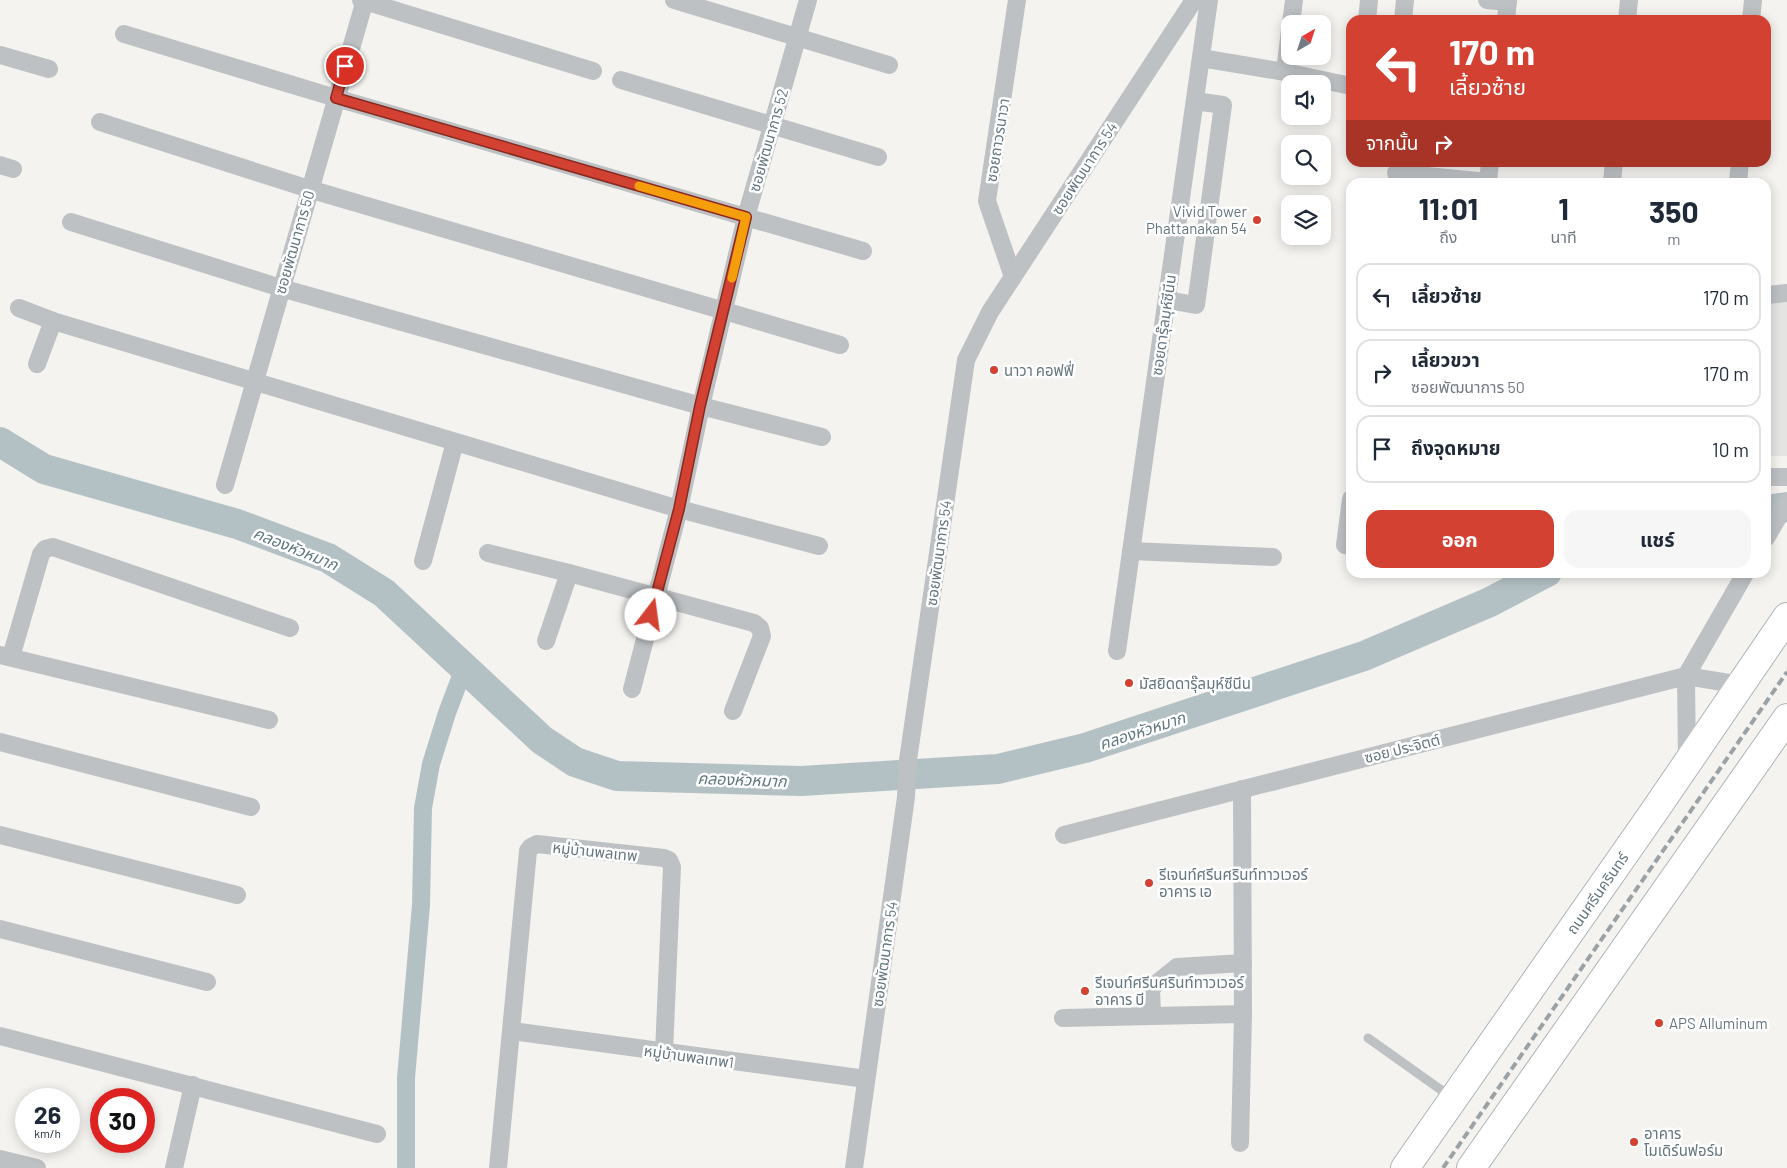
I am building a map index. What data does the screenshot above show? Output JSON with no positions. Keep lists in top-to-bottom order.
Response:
{
  "streets": {
    "main road": ["ถนนศรีนครินทร์"],
    "street": [
      "ซอยพัฒนาการ 52",
      "ซอยถาวรนาวา",
      "ซอยพัฒนาการ 54",
      "ซอยพัฒนาการ 50",
      "ซอยดารุ๊ลมุห์ซีนีน",
      "ซอย ประจิตต์",
      "หมู่บ้านพลเทพ",
      "หมู่บ้านพลเทพ1"
    ]
  },
  "crossings": [
    ["ซอยถาวรนาวา", "ซอยพัฒนาการ 54"],
    ["ซอยพัฒนาการ 54", "หมู่บ้านพลเทพ1"],
    ["ซอย ประจิตต์", "ถนนศรีนครินทร์"],
    ["หมู่บ้านพลเทพ", "หมู่บ้านพลเทพ1"]
  ],
  "water": ["คลองหัวหมาก"],
  "places": [
    "Vivid Tower Phattanakan 54",
    "นาวา คอฟฟี่",
    "มัสยิดดารุ๊ลมุห์ซีนีน",
    "รีเจนท์ศรีนศรินท์ทาวเวอร์ อาคาร เอ",
    "รีเจนท์ศรีนศรินท์ทาวเวอร์ อาคาร บี",
    "APS Alluminum",
    "อาคาร โมเดิร์นฟอร์ม"
  ],
  "north": "top right",
  "page": {
    "turn": ["170 m", "เลี้ยวซ้าย"],
    "then": "จากนั้น",
    "eta": [
      "11:01",
      "ถึง",
      "1",
      "นาที",
      "350",
      "m"
    ],
    "list": [
      {
        "name": "เลี้ยวซ้าย",
        "value": "170 m"
      },
      {
        "name": "เลี้ยวขวา",
        "note": "ซอยพัฒนาการ 50",
        "value": "170 m"
      },
      {
        "name": "ถึงจุดหมาย",
        "value": "10 m"
      }
    ],
    "buttons": ["ออก", "แชร์"],
    "speed": "26 km/h",
    "limit": "30"
  }
}
